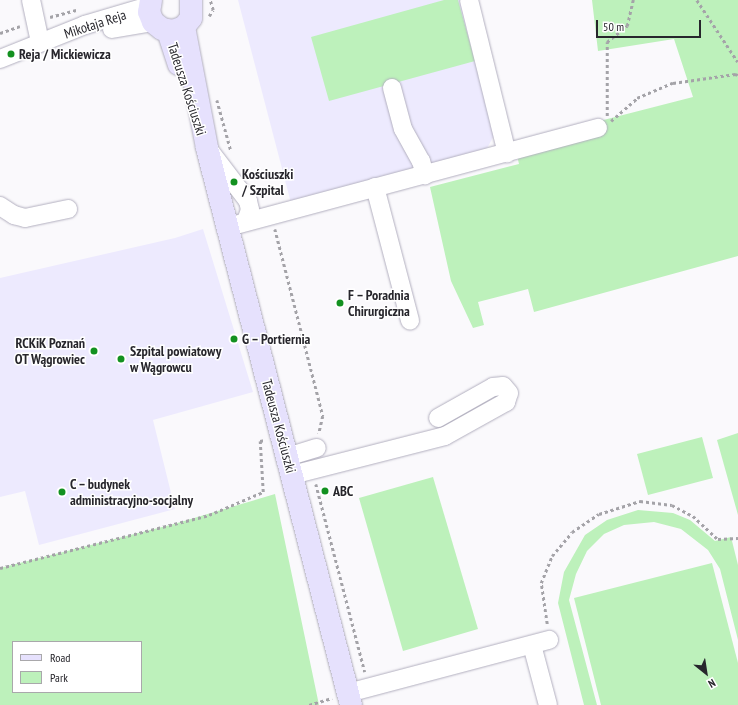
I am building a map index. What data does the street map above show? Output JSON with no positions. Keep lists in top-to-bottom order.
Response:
{
  "streets": {
    "main road": ["Tadeusza Kościuszki"],
    "street": ["Mikołaja Reja"]
  },
  "crossings": [
    ["Mikołaja Reja", "Tadeusza Kościuszki"]
  ],
  "places": [
    "Reja / Mickiewicza",
    "Kościuszki / Szpital",
    "F – Poradnia Chirurgiczna",
    "G – Portiernia",
    "RCKiK Poznań OT Wągrowiec",
    "Szpital powiatowy w Wągrowcu",
    "ABC",
    "C – budynek administracyjno-socjalny"
  ],
  "legend": ["Road", "Park"],
  "scale_bar": "50 m",
  "north": "bottom right"
}
